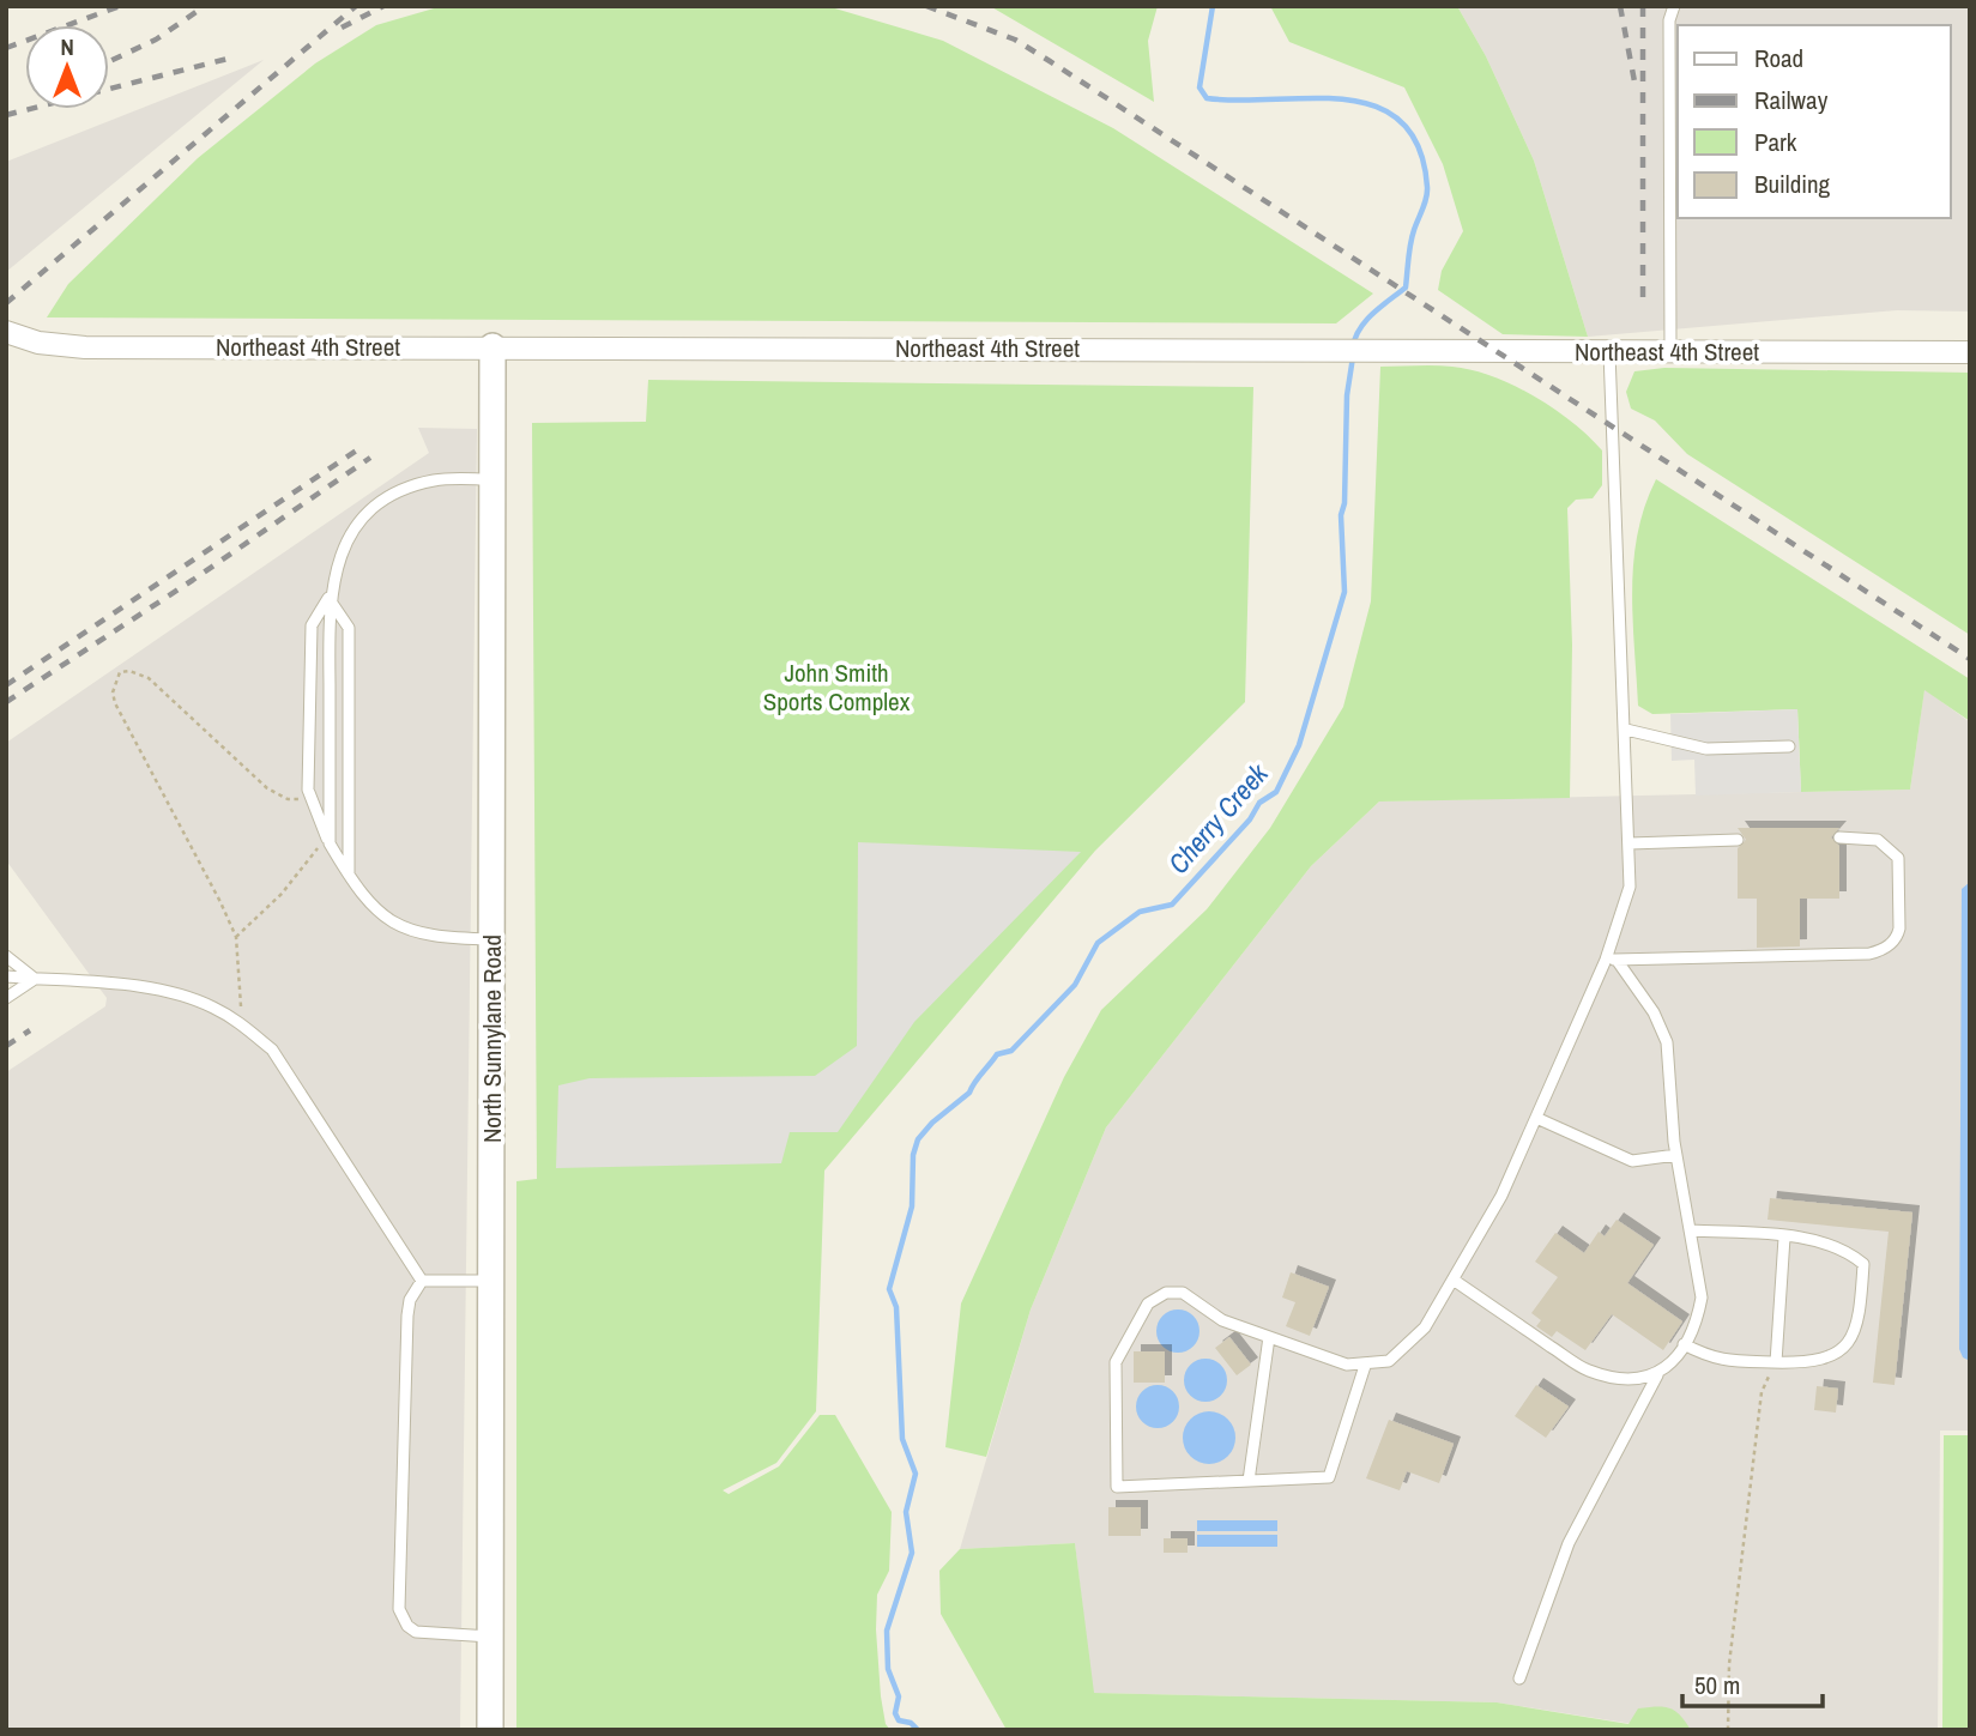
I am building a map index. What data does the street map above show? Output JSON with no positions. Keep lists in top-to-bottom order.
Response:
{
  "streets": {
    "street": ["Northeast 4th Street", "North Sunnylane Road"]
  },
  "crossings": [
    ["Northeast 4th Street", "North Sunnylane Road"]
  ],
  "water": ["Cherry Creek"],
  "parks": ["John Smith Sports Complex"],
  "legend": [
    "Road",
    "Railway",
    "Park",
    "Building"
  ],
  "scale_bar": "50 m",
  "north": "top"
}
